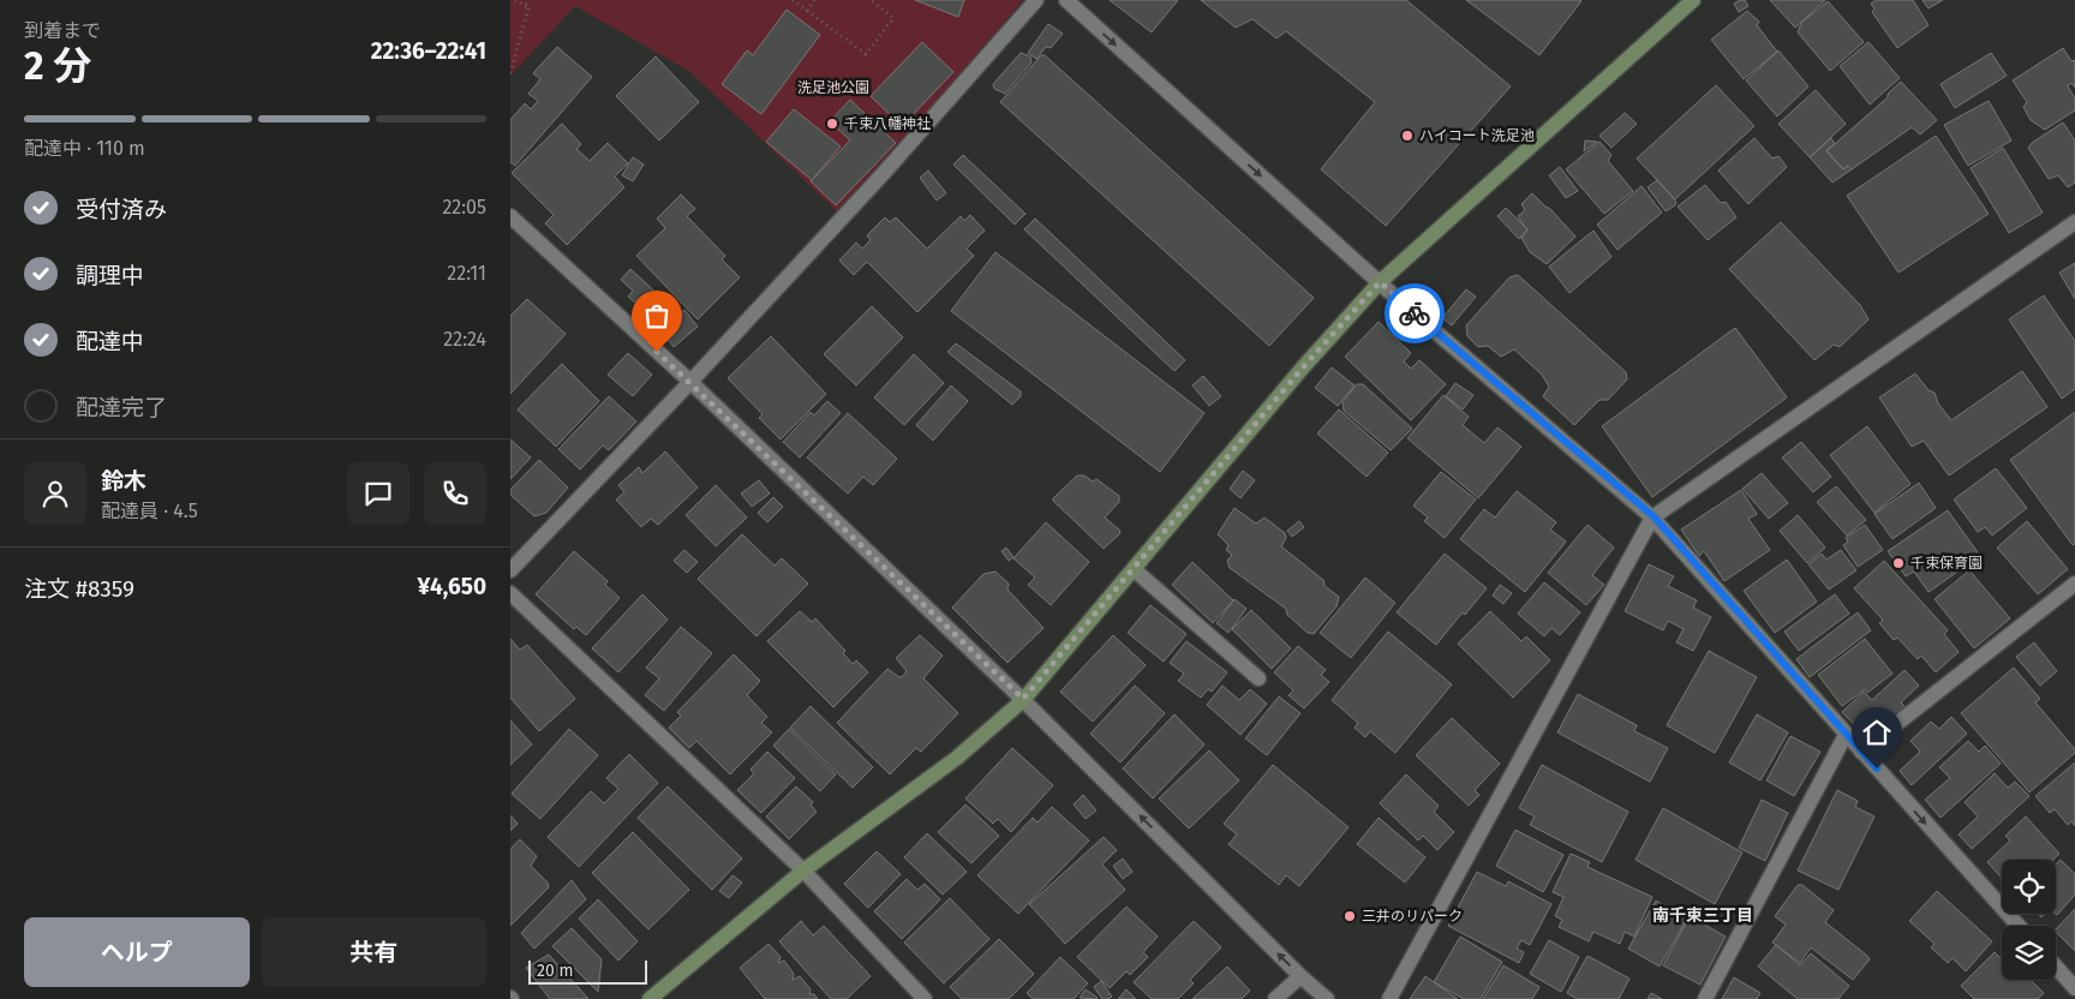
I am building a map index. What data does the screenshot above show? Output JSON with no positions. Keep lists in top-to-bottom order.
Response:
{
  "districts": ["南千束三丁目"],
  "parks": ["洗足池公園"],
  "places": [
    "千束八幡神社",
    "ハイコート洗足池",
    "千束保育園",
    "三井のリパーク"
  ],
  "scale_bar": "20 m",
  "page": {
    "heading": ["2 分", "到着まで", "22:36–22:41"],
    "panel": [
      "鈴木",
      "配達員 · 4.5",
      "注文 #8359",
      "¥4,650"
    ],
    "bar": "配達中 · 110 m",
    "list": [
      ["受付済み", "22:05"],
      ["調理中", "22:11"],
      ["配達中", "22:24"],
      "配達完了"
    ],
    "buttons": ["ヘルプ", "共有"],
    "scale": "20 m"
  }
}
